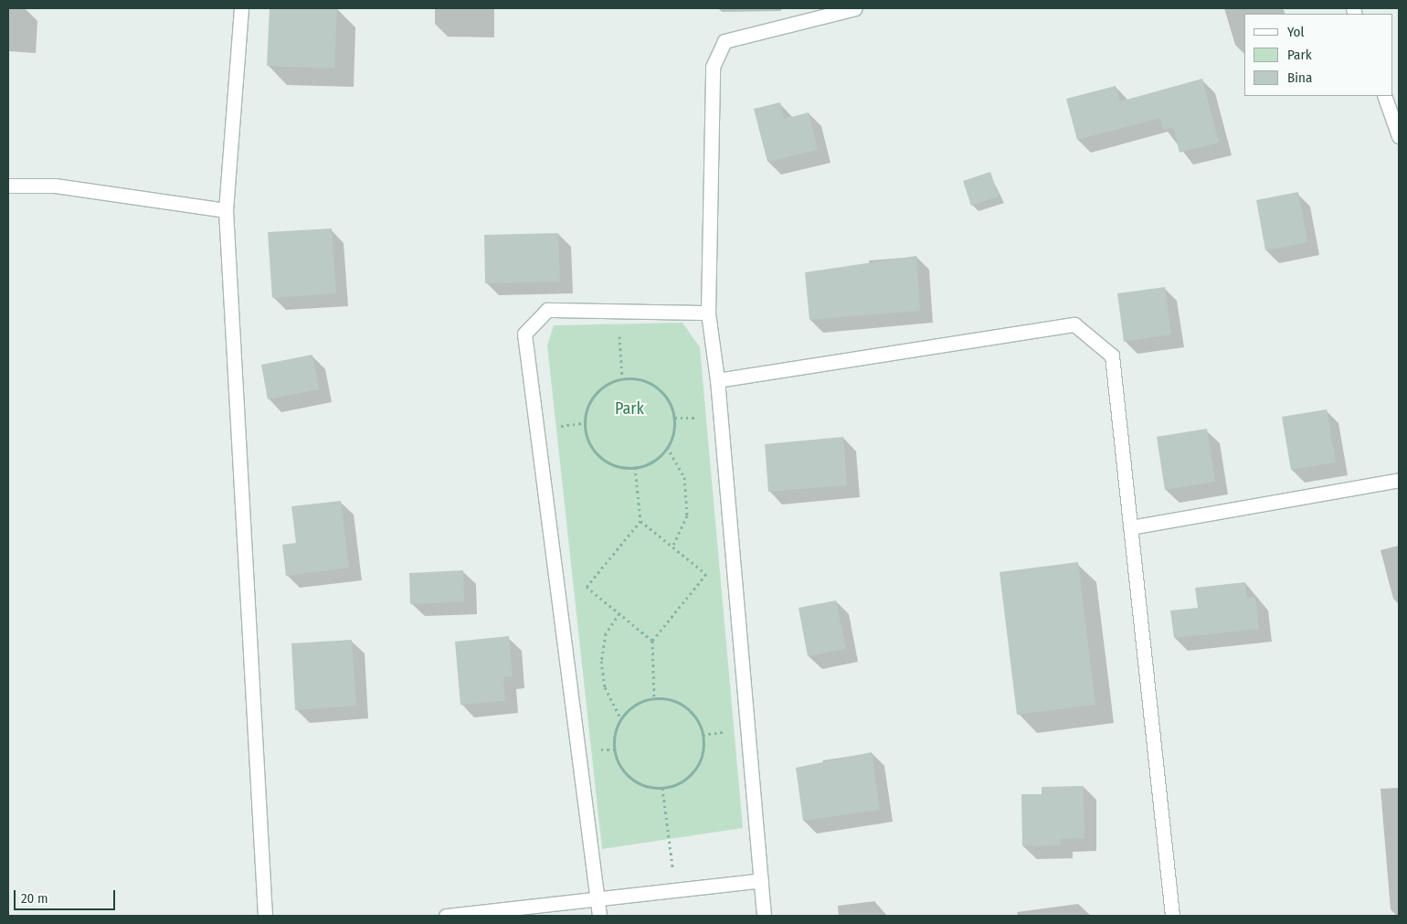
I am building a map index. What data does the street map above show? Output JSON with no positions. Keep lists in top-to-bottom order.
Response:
{
  "parks": ["Park"],
  "legend": ["Yol", "Park", "Bina"],
  "scale_bar": "20 m"
}
